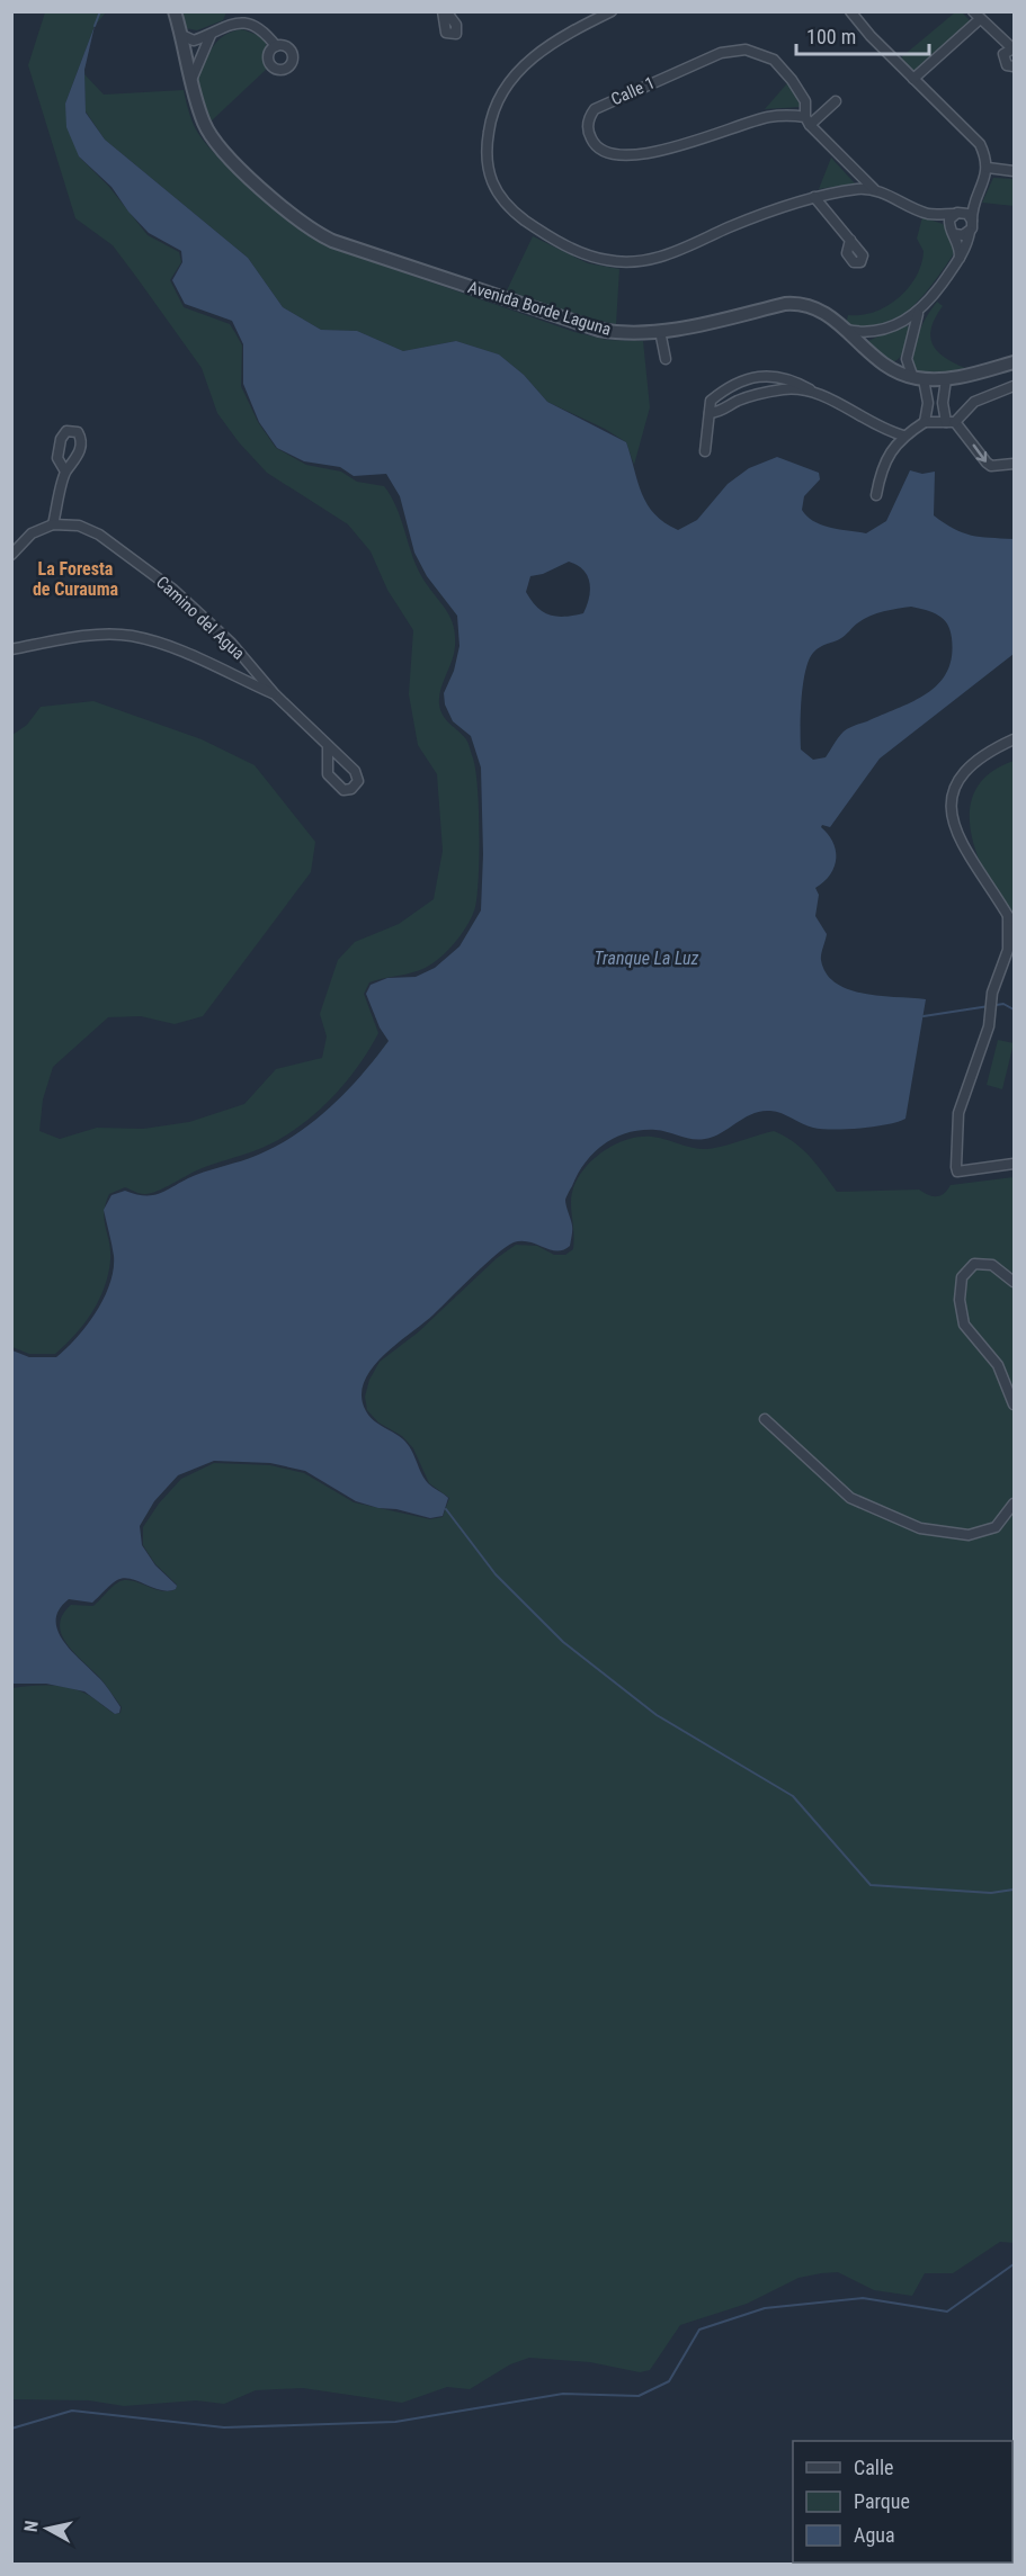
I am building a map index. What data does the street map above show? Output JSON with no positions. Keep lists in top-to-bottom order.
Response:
{
  "streets": {
    "street": ["Calle 1", "Avenida Borde Laguna", "Camino del Agua"]
  },
  "districts": ["La Foresta de Curauma"],
  "water": ["Tranque La Luz"],
  "legend": ["Calle", "Parque", "Agua"],
  "scale_bar": "100 m",
  "north": "left"
}
